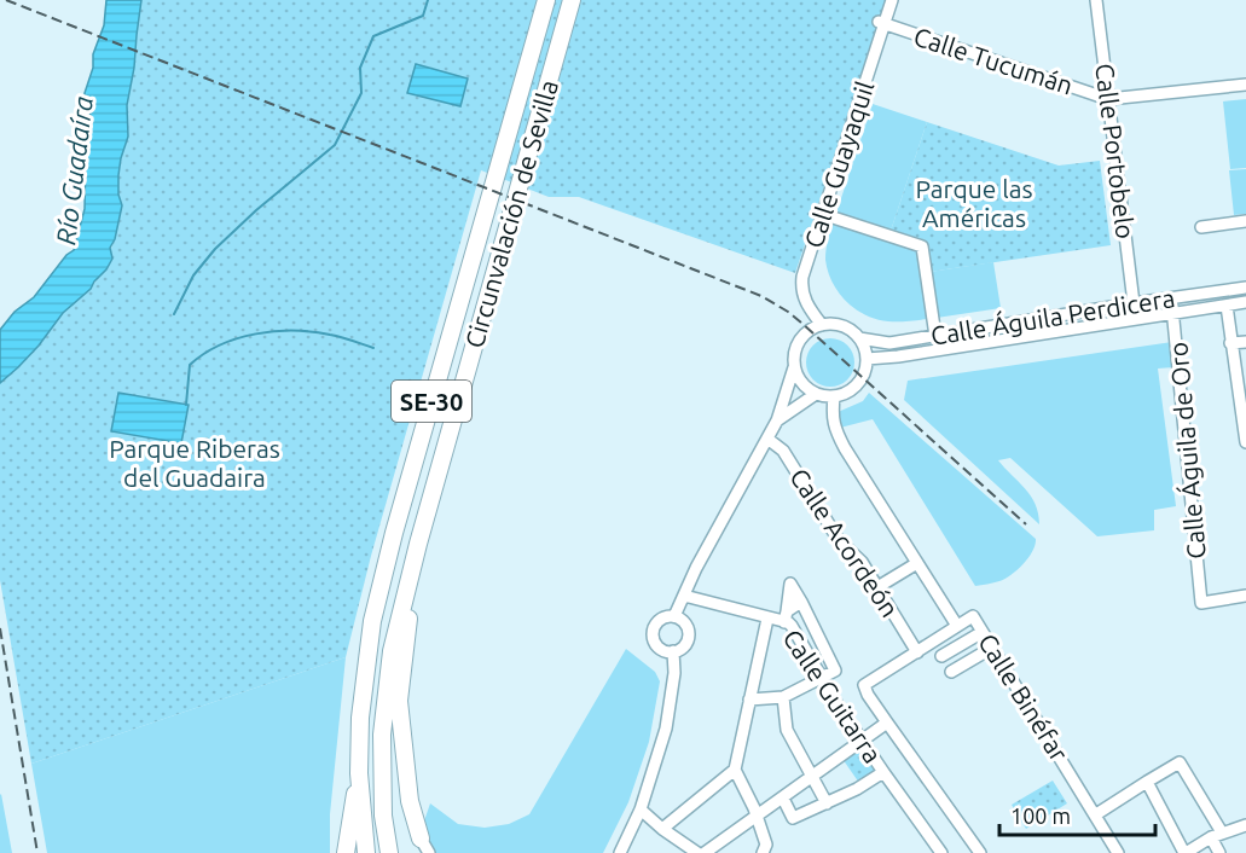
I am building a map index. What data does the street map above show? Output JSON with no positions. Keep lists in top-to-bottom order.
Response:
{
  "streets": {
    "highway": ["Circunvalación de Sevilla", "SE-30"],
    "street": [
      "Calle Tucumán",
      "Calle Portobelo",
      "Calle Guayaquil",
      "Calle Águila Perdicera",
      "Calle Águila de Oro",
      "Calle Acordeón",
      "Calle Guitarra",
      "Calle Binéfar"
    ]
  },
  "crossings": [
    ["Calle Tucumán", "Calle Portobelo"],
    ["Calle Tucumán", "Calle Guayaquil"],
    ["Calle Portobelo", "Calle Águila Perdicera"],
    ["Calle Guayaquil", "Calle Águila Perdicera"],
    ["Calle Águila Perdicera", "Calle Águila de Oro"]
  ],
  "water": ["Río Guadaíra"],
  "parks": ["Parque las Américas", "Parque Riberas del Guadaira"],
  "scale_bar": "100 m"
}
